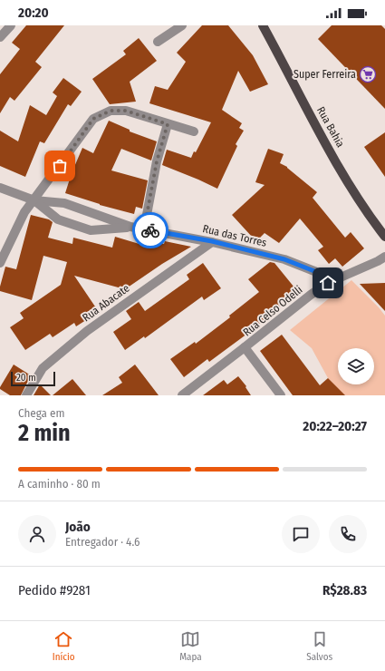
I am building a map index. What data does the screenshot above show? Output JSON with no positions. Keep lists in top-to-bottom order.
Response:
{
  "streets": {
    "main road": ["Rua Bahia"],
    "street": ["Rua das Torres", "Rua Abacate", "Rua Celso Odelli"]
  },
  "crossings": [
    ["Rua das Torres", "Rua Abacate"],
    ["Rua das Torres", "Rua Celso Odelli"]
  ],
  "places": {
    "supermarket": ["Super Ferreira"]
  },
  "scale_bar": "20 m",
  "page": {
    "status": "20:20",
    "scale": "20 m",
    "heading": ["2 min", "Chega em", "20:22–20:27"],
    "panel": [
      "João",
      "Entregador · 4.6",
      "Pedido #9281",
      "R$28.83"
    ],
    "bar": "A caminho · 80 m",
    "tabs": ["Início", "Mapa", "Salvos"]
  }
}
